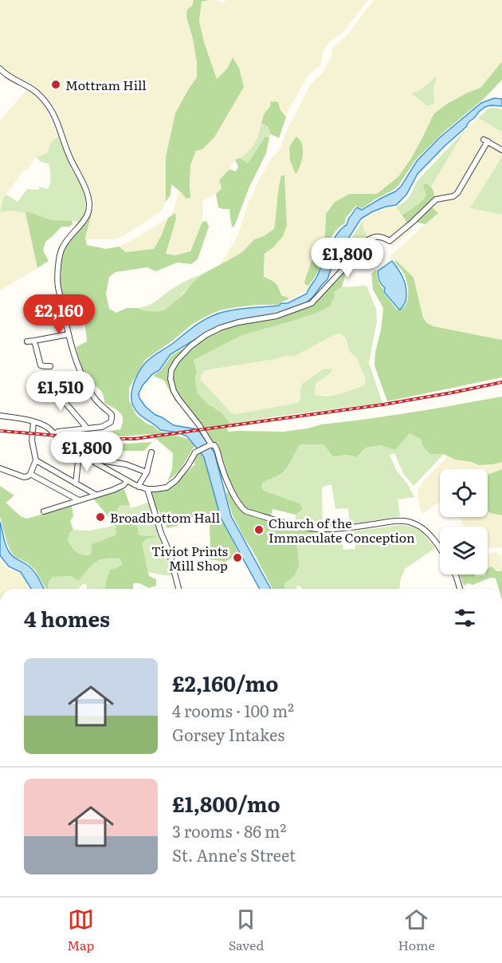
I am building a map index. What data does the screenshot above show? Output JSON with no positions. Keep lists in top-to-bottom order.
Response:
{
  "places": [
    "Mottram Hill",
    "Broadbottom Hall",
    "Church of the Immaculate Conception",
    "Tiviot Prints Mill Shop"
  ],
  "page": {
    "price": [
      "£1,800",
      "£2,160",
      "£1,510",
      "£1,800"
    ],
    "heading": "4 homes",
    "list": [
      {
        "name": "£2,160/mo",
        "note": "4 rooms · 100 m² · Gorsey Intakes"
      },
      {
        "name": "£1,800/mo",
        "note": "3 rooms · 86 m² · St. Anne's Street"
      }
    ],
    "tabs": ["Map", "Saved", "Home"]
  }
}
